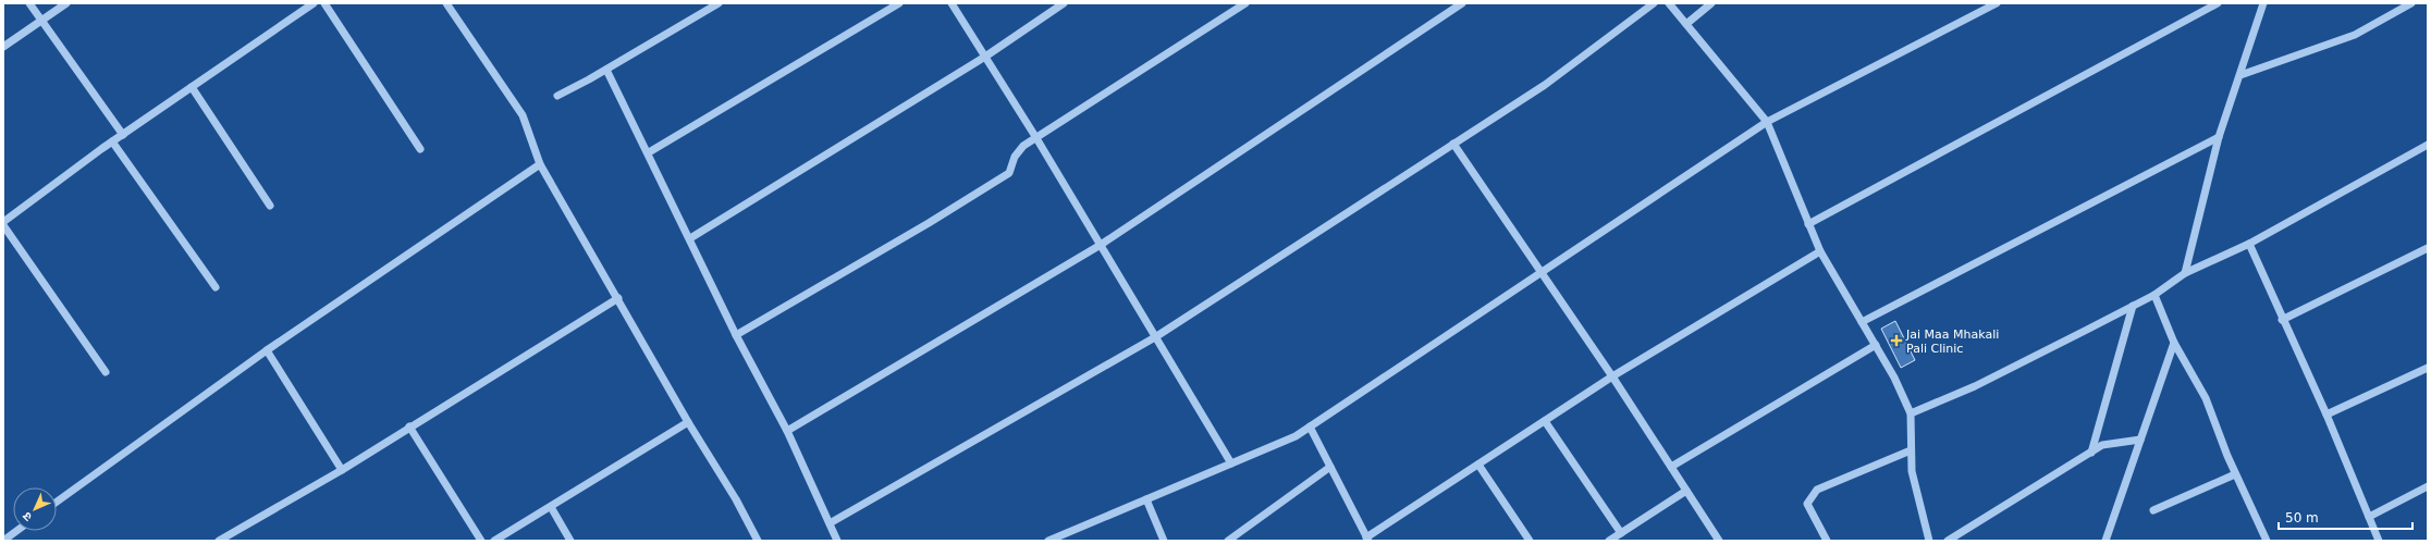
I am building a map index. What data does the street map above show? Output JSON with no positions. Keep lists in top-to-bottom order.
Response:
{
  "places": {
    "health": ["Jai Maa Mhakali Pali Clinic"]
  },
  "scale_bar": "50 m",
  "north": "bottom left"
}
